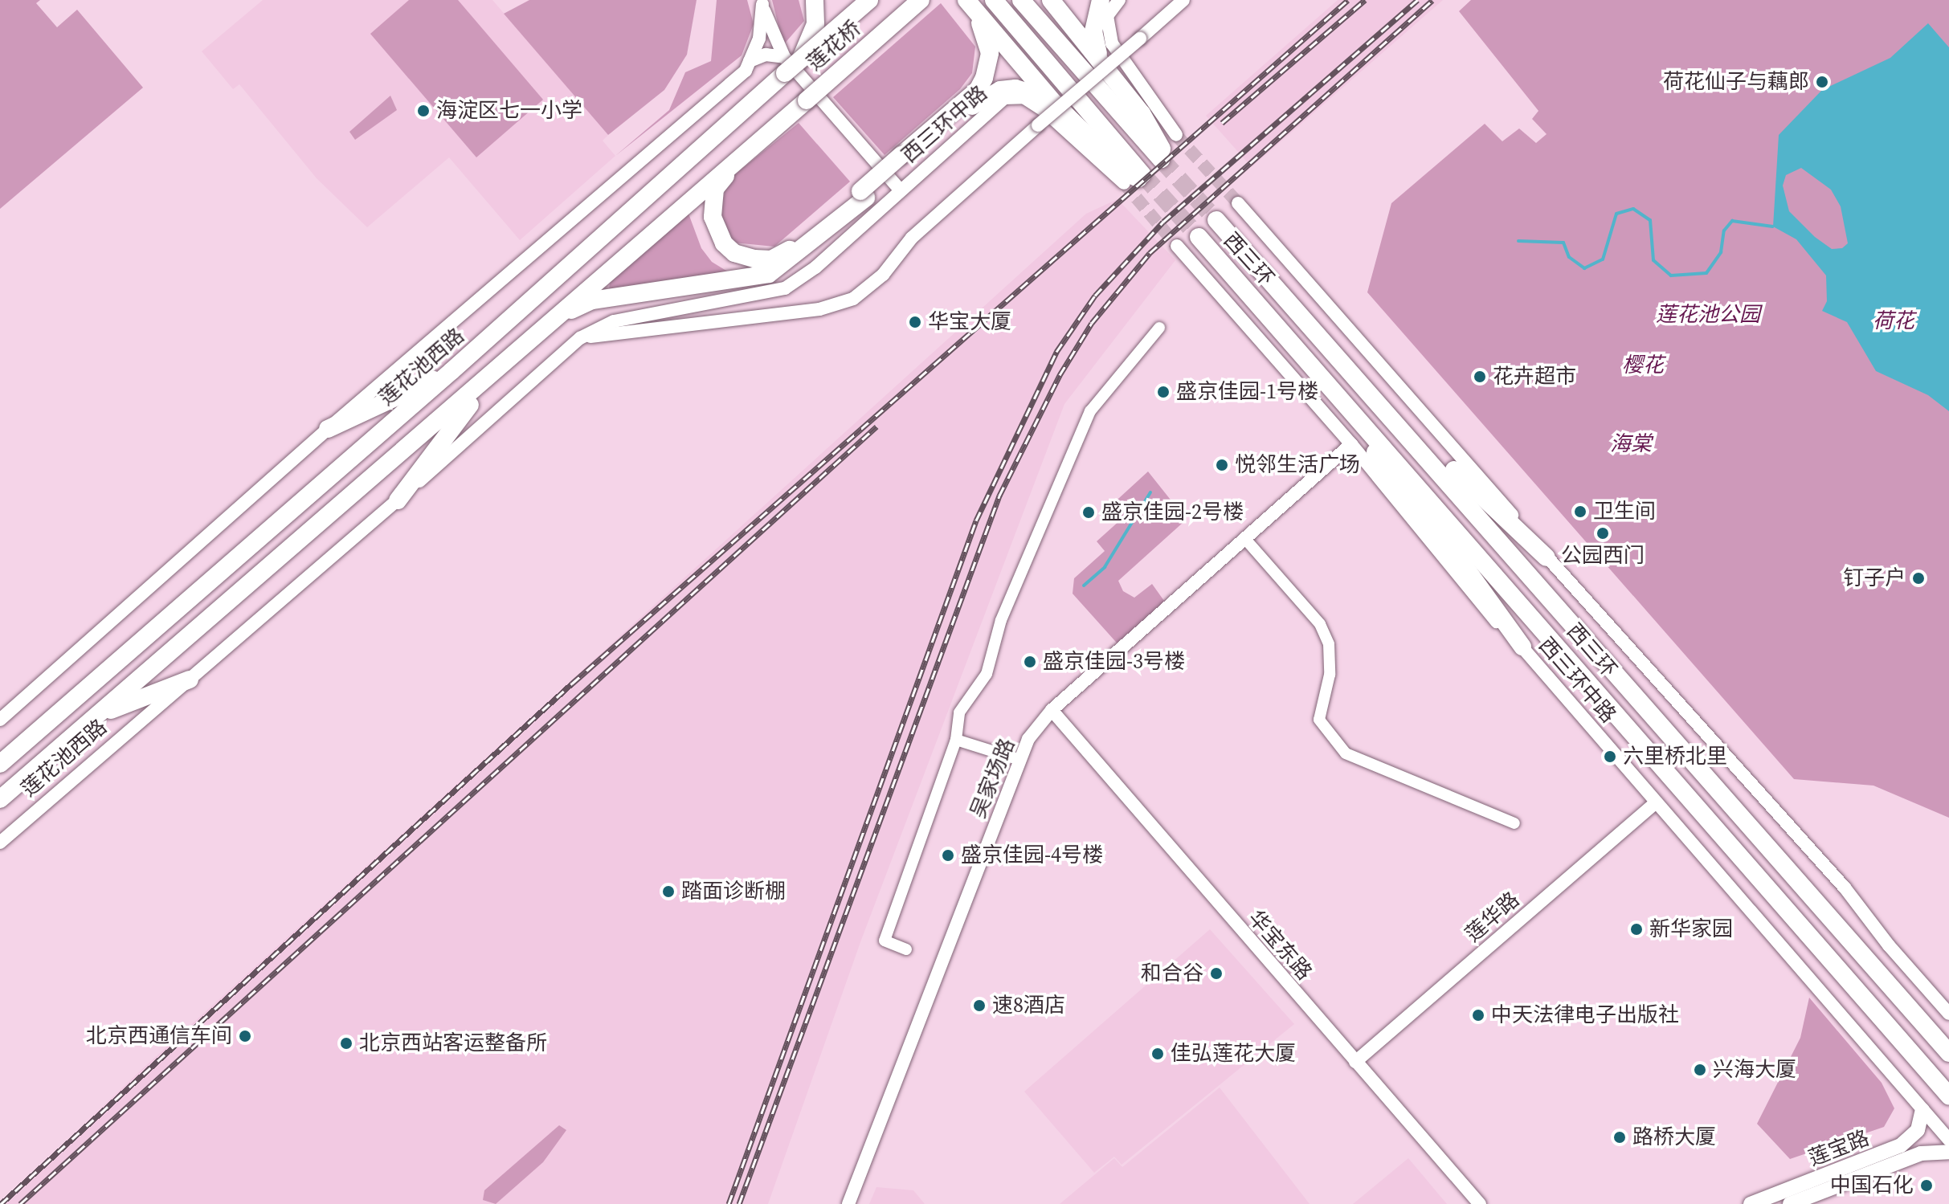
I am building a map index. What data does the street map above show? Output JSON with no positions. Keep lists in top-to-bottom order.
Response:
{
  "streets": {
    "highway": ["莲花桥", "西三环", "莲花池西路"],
    "main road": ["莲宝路"],
    "street": [
      "西三环中路",
      "吴家场路",
      "莲华路",
      "华宝东路"
    ]
  },
  "crossings": [
    ["莲花桥", "莲花池西路"],
    ["西三环中路", "莲花池西路"],
    ["西三环中路", "吴家场路"],
    ["西三环中路", "莲华路"],
    ["西三环中路", "莲宝路"],
    ["吴家场路", "华宝东路"],
    ["莲华路", "华宝东路"]
  ],
  "parks": [
    "莲花池公园",
    "荷花",
    "樱花",
    "海棠"
  ],
  "places": [
    "荷花仙子与藕郎",
    "海淀区七一小学",
    "华宝大厦",
    "花卉超市",
    "盛京佳园-1号楼",
    "悦邻生活广场",
    "卫生间",
    "盛京佳园-2号楼",
    "公园西门",
    "钉子户",
    "盛京佳园-3号楼",
    "六里桥北里",
    "盛京佳园-4号楼",
    "踏面诊断棚",
    "新华家园",
    "和合谷",
    "速8酒店",
    "中天法律电子出版社",
    "北京西通信车间",
    "北京西站客运整备所",
    "佳弘莲花大厦",
    "兴海大厦",
    "路桥大厦",
    "中国石化"
  ]
}
